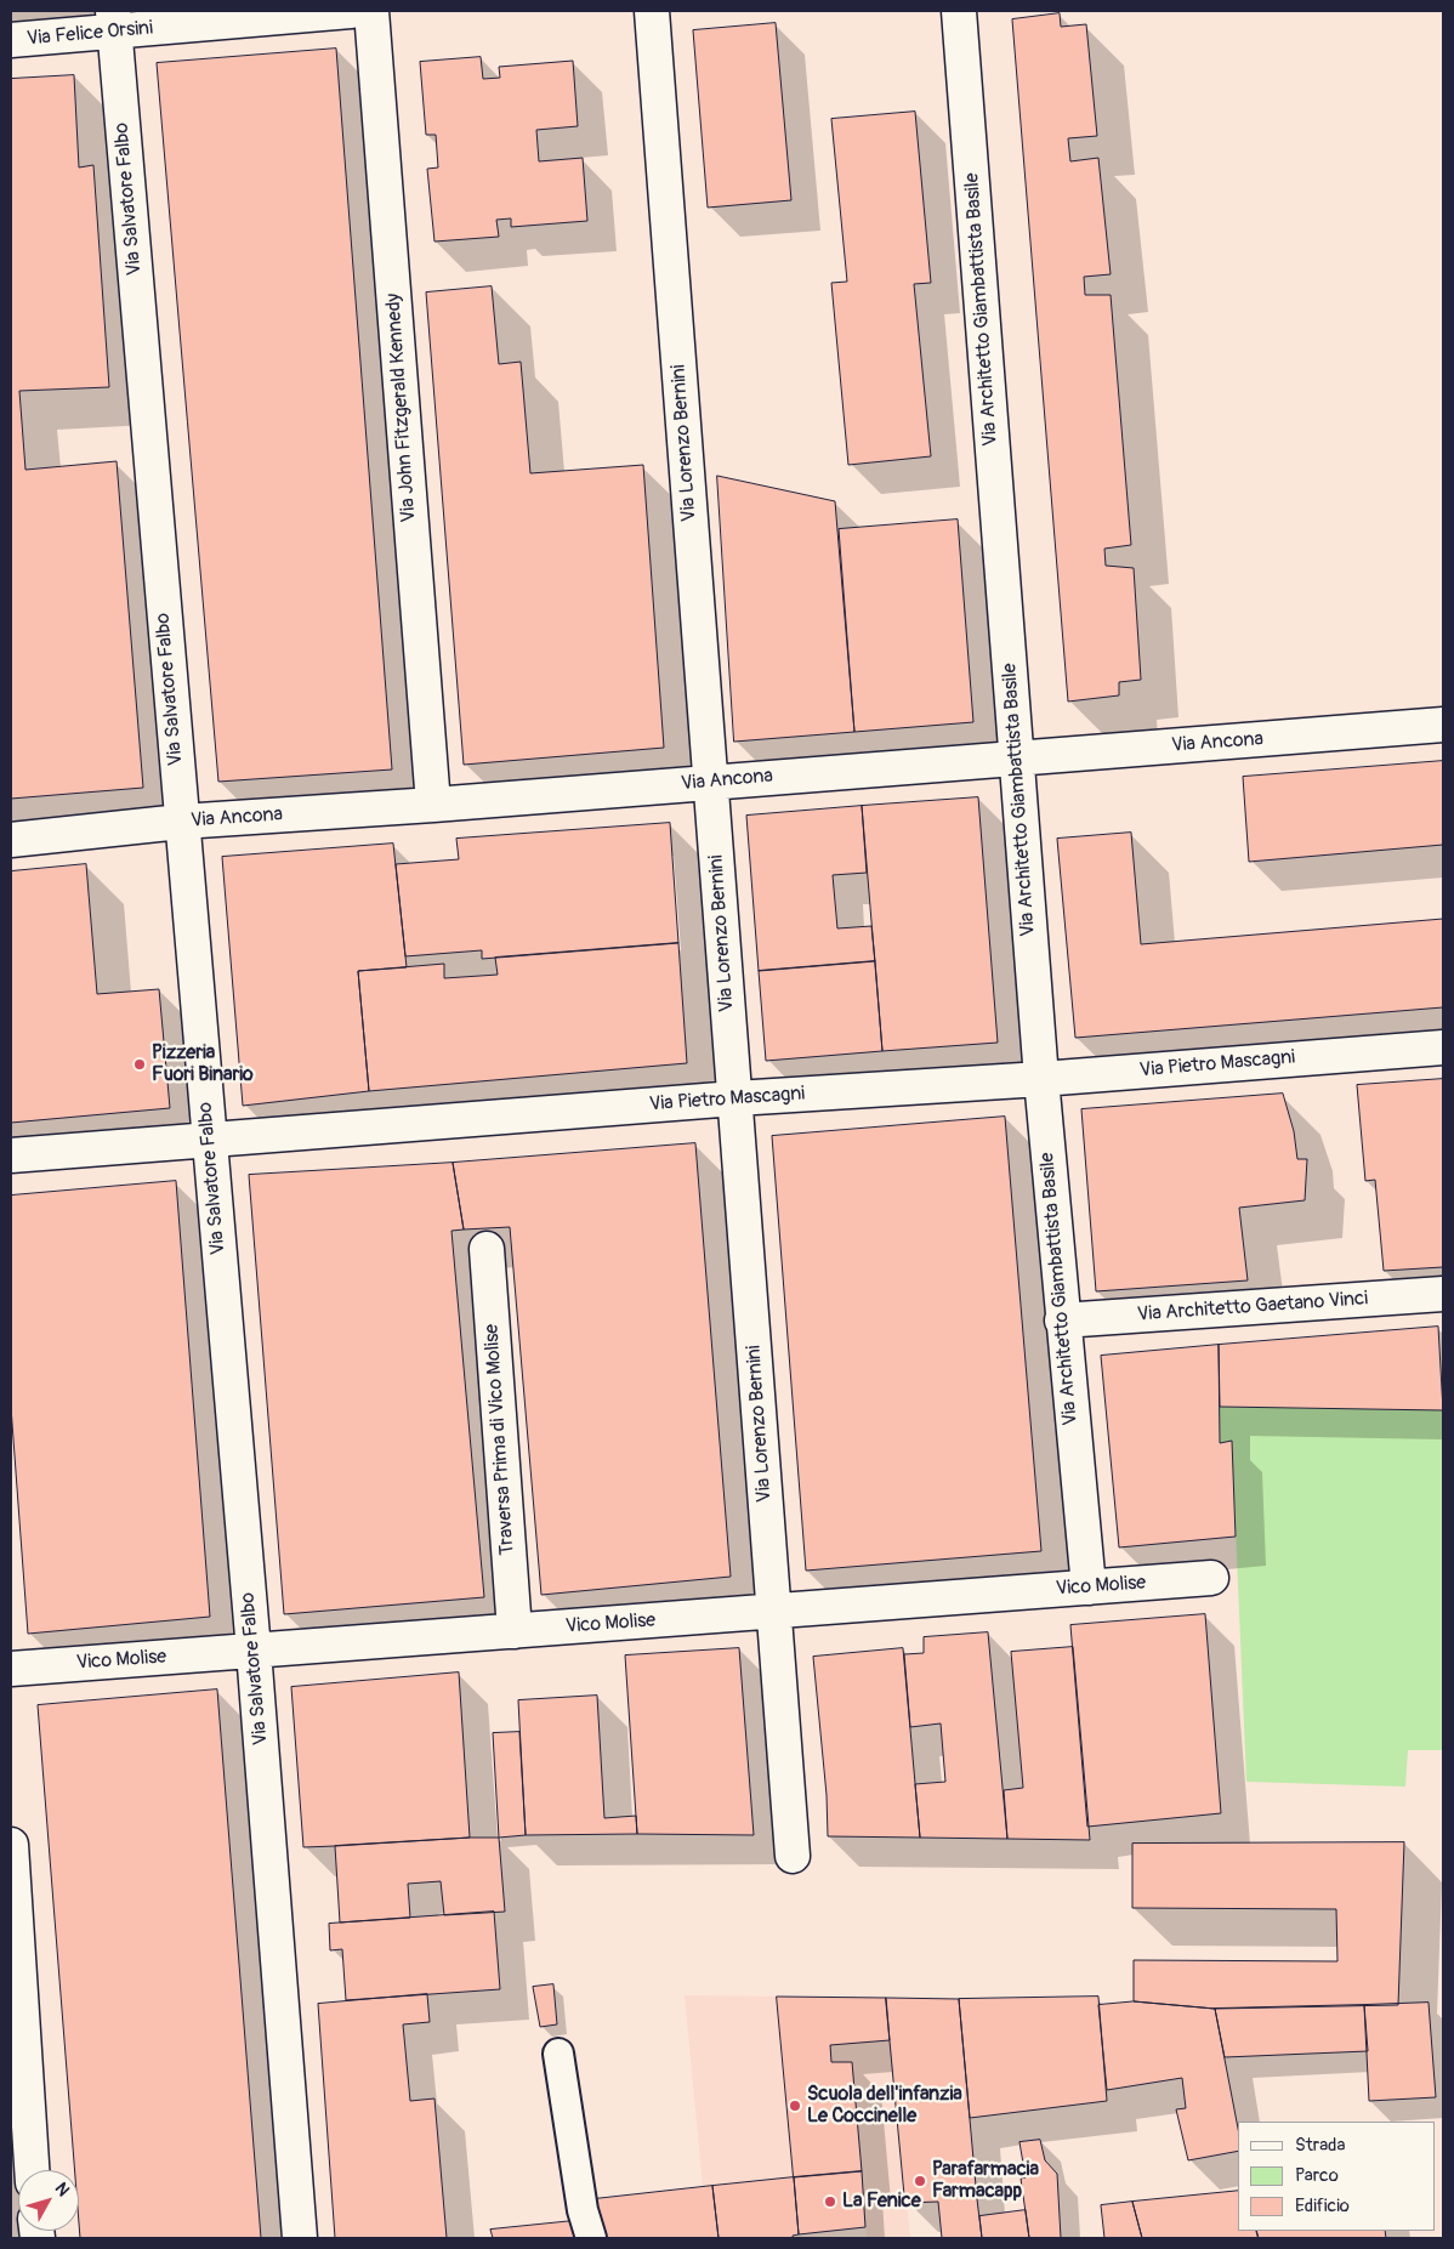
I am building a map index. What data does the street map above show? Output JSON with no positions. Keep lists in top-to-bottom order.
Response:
{
  "streets": {
    "street": [
      "Via Felice Orsini",
      "Via Salvatore Falbo",
      "Via Architetto Giambattista Basile",
      "Via John Fitzgerald Kennedy",
      "Via Lorenzo Bernini",
      "Via Ancona",
      "Via Pietro Mascagni",
      "Via Architetto Gaetano Vinci",
      "Traversa Prima di Vico Molise",
      "Vico Molise"
    ]
  },
  "crossings": [
    ["Via Felice Orsini", "Via Salvatore Falbo"],
    ["Via Salvatore Falbo", "Via Ancona"],
    ["Via Salvatore Falbo", "Via Pietro Mascagni"],
    ["Via Salvatore Falbo", "Vico Molise"],
    ["Via Architetto Giambattista Basile", "Via Ancona"],
    ["Via Architetto Giambattista Basile", "Via Pietro Mascagni"],
    ["Via Architetto Giambattista Basile", "Via Architetto Gaetano Vinci"],
    ["Via Architetto Giambattista Basile", "Vico Molise"],
    ["Via John Fitzgerald Kennedy", "Via Ancona"],
    ["Via Lorenzo Bernini", "Via Ancona"],
    ["Via Lorenzo Bernini", "Via Pietro Mascagni"],
    ["Via Lorenzo Bernini", "Vico Molise"],
    ["Traversa Prima di Vico Molise", "Vico Molise"]
  ],
  "places": [
    "Pizzeria Fuori Binario",
    "Scuola dell'infanzia Le Coccinelle",
    "Parafarmacia Farmacapp",
    "La Fenice"
  ],
  "legend": ["Strada", "Parco", "Edificio"],
  "north": "top right"
}
